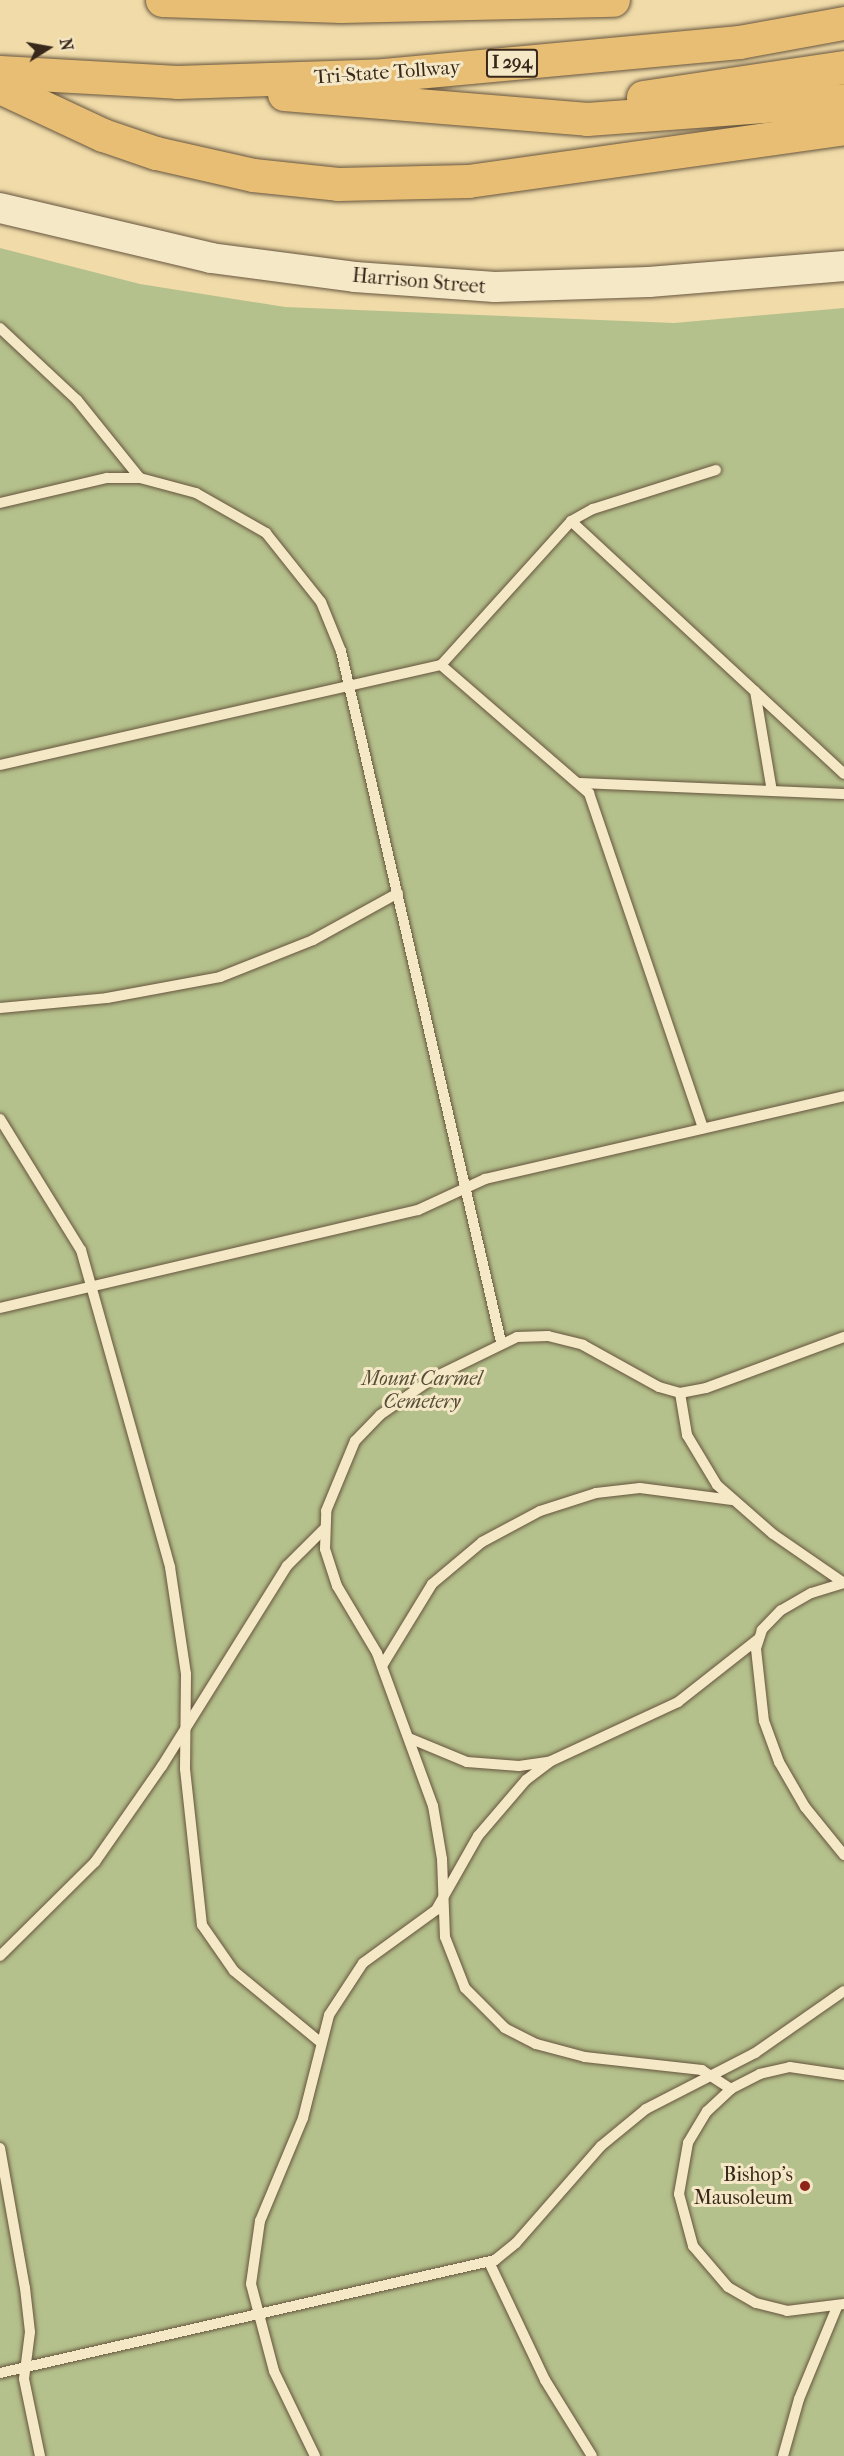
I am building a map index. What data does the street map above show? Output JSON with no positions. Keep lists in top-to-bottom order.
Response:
{
  "streets": {
    "highway": ["I 294", "Tri-State Tollway"],
    "main road": ["Harrison Street"]
  },
  "parks": ["Mount Carmel Cemetery"],
  "places": ["Bishop's Mausoleum"],
  "north": "right"
}
